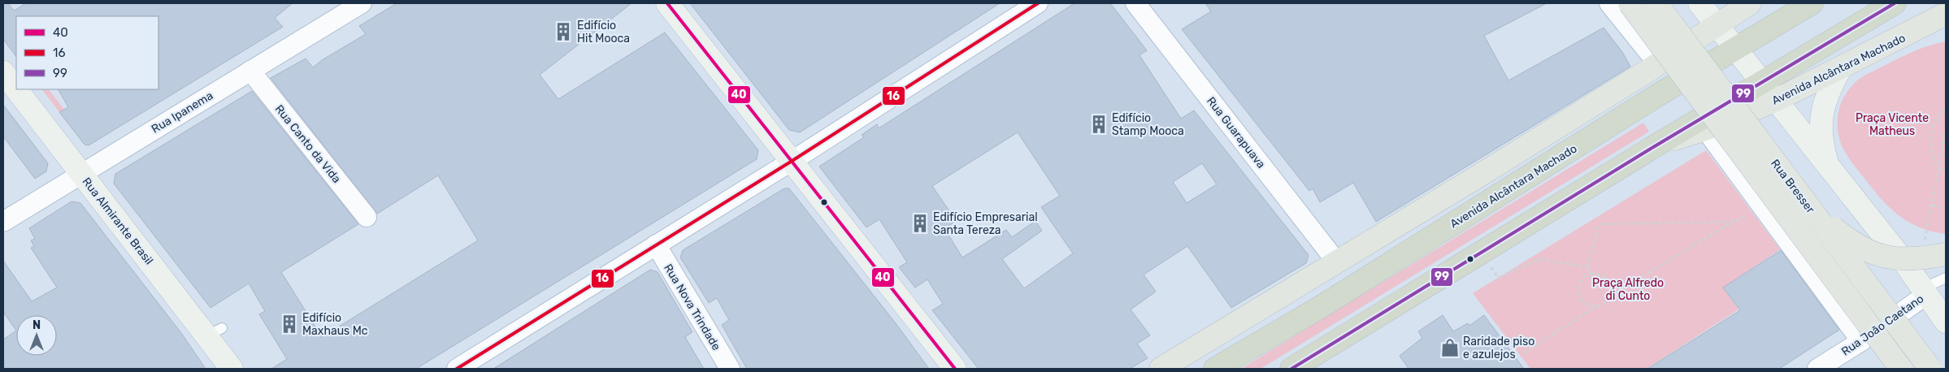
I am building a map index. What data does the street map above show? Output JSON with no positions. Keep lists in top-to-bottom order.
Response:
{
  "streets": {
    "highway": ["Avenida Alcântara Machado"],
    "main road": ["Rua Bresser"],
    "street": [
      "Rua Ipanema",
      "Rua Guarapuava",
      "Rua Canto da Vida",
      "Rua Almirante Brasil",
      "Rua Nova Trindade",
      "Rua João Caetano"
    ]
  },
  "crossings": [
    ["Rua Ipanema", "Rua Canto da Vida"],
    ["Rua Ipanema", "Rua Almirante Brasil"]
  ],
  "parks": ["Praça Vicente Matheus", "Praça Alfredo di Cunto"],
  "places": {
    "building": [
      "Edifício Hit Mooca",
      "Edifício Stamp Mooca",
      "Edifício Empresarial Santa Tereza",
      "Edifício Maxhaus Mc"
    ],
    "shop": ["Raridade piso e azulejos"]
  },
  "lines": ["transit line 40", "transit line 16", "transit line 99"],
  "legend": ["40", "16", "99"],
  "north": "top"
}
